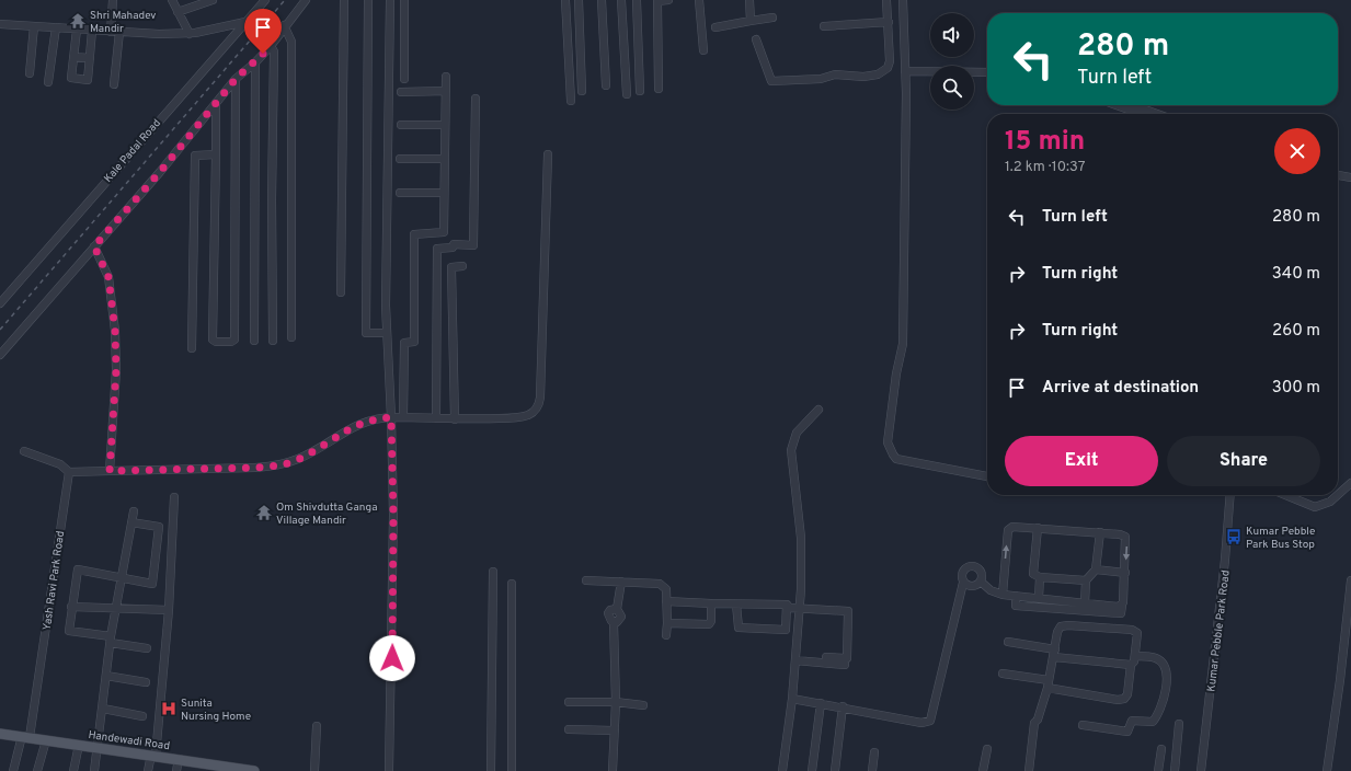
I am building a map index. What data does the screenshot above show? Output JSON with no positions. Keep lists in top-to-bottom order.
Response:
{
  "streets": {
    "main road": ["Handewadi Road"],
    "street": ["Kale Padal Road", "Yash Ravi Park Road", "Kumar Pebble Park Road"]
  },
  "crossings": [
    ["Yash Ravi Park Road", "Handewadi Road"]
  ],
  "places": {
    "temple": ["Shri Mahadev Mandir", "Om Shivdutta Ganga Village Mandir"],
    "bus stop": ["Kumar Pebble Park Bus Stop"],
    "hospital": ["Sunita Nursing Home"]
  },
  "page": {
    "turn": ["280 m", "Turn left"],
    "heading": ["15 min", "1.2 km · 10:37"],
    "list": [
      {
        "name": "Turn left",
        "value": "280 m"
      },
      {
        "name": "Turn right",
        "value": "340 m"
      },
      {
        "name": "Turn right",
        "value": "260 m"
      },
      {
        "name": "Arrive at destination",
        "value": "300 m"
      }
    ],
    "buttons": ["Exit", "Share"]
  }
}
